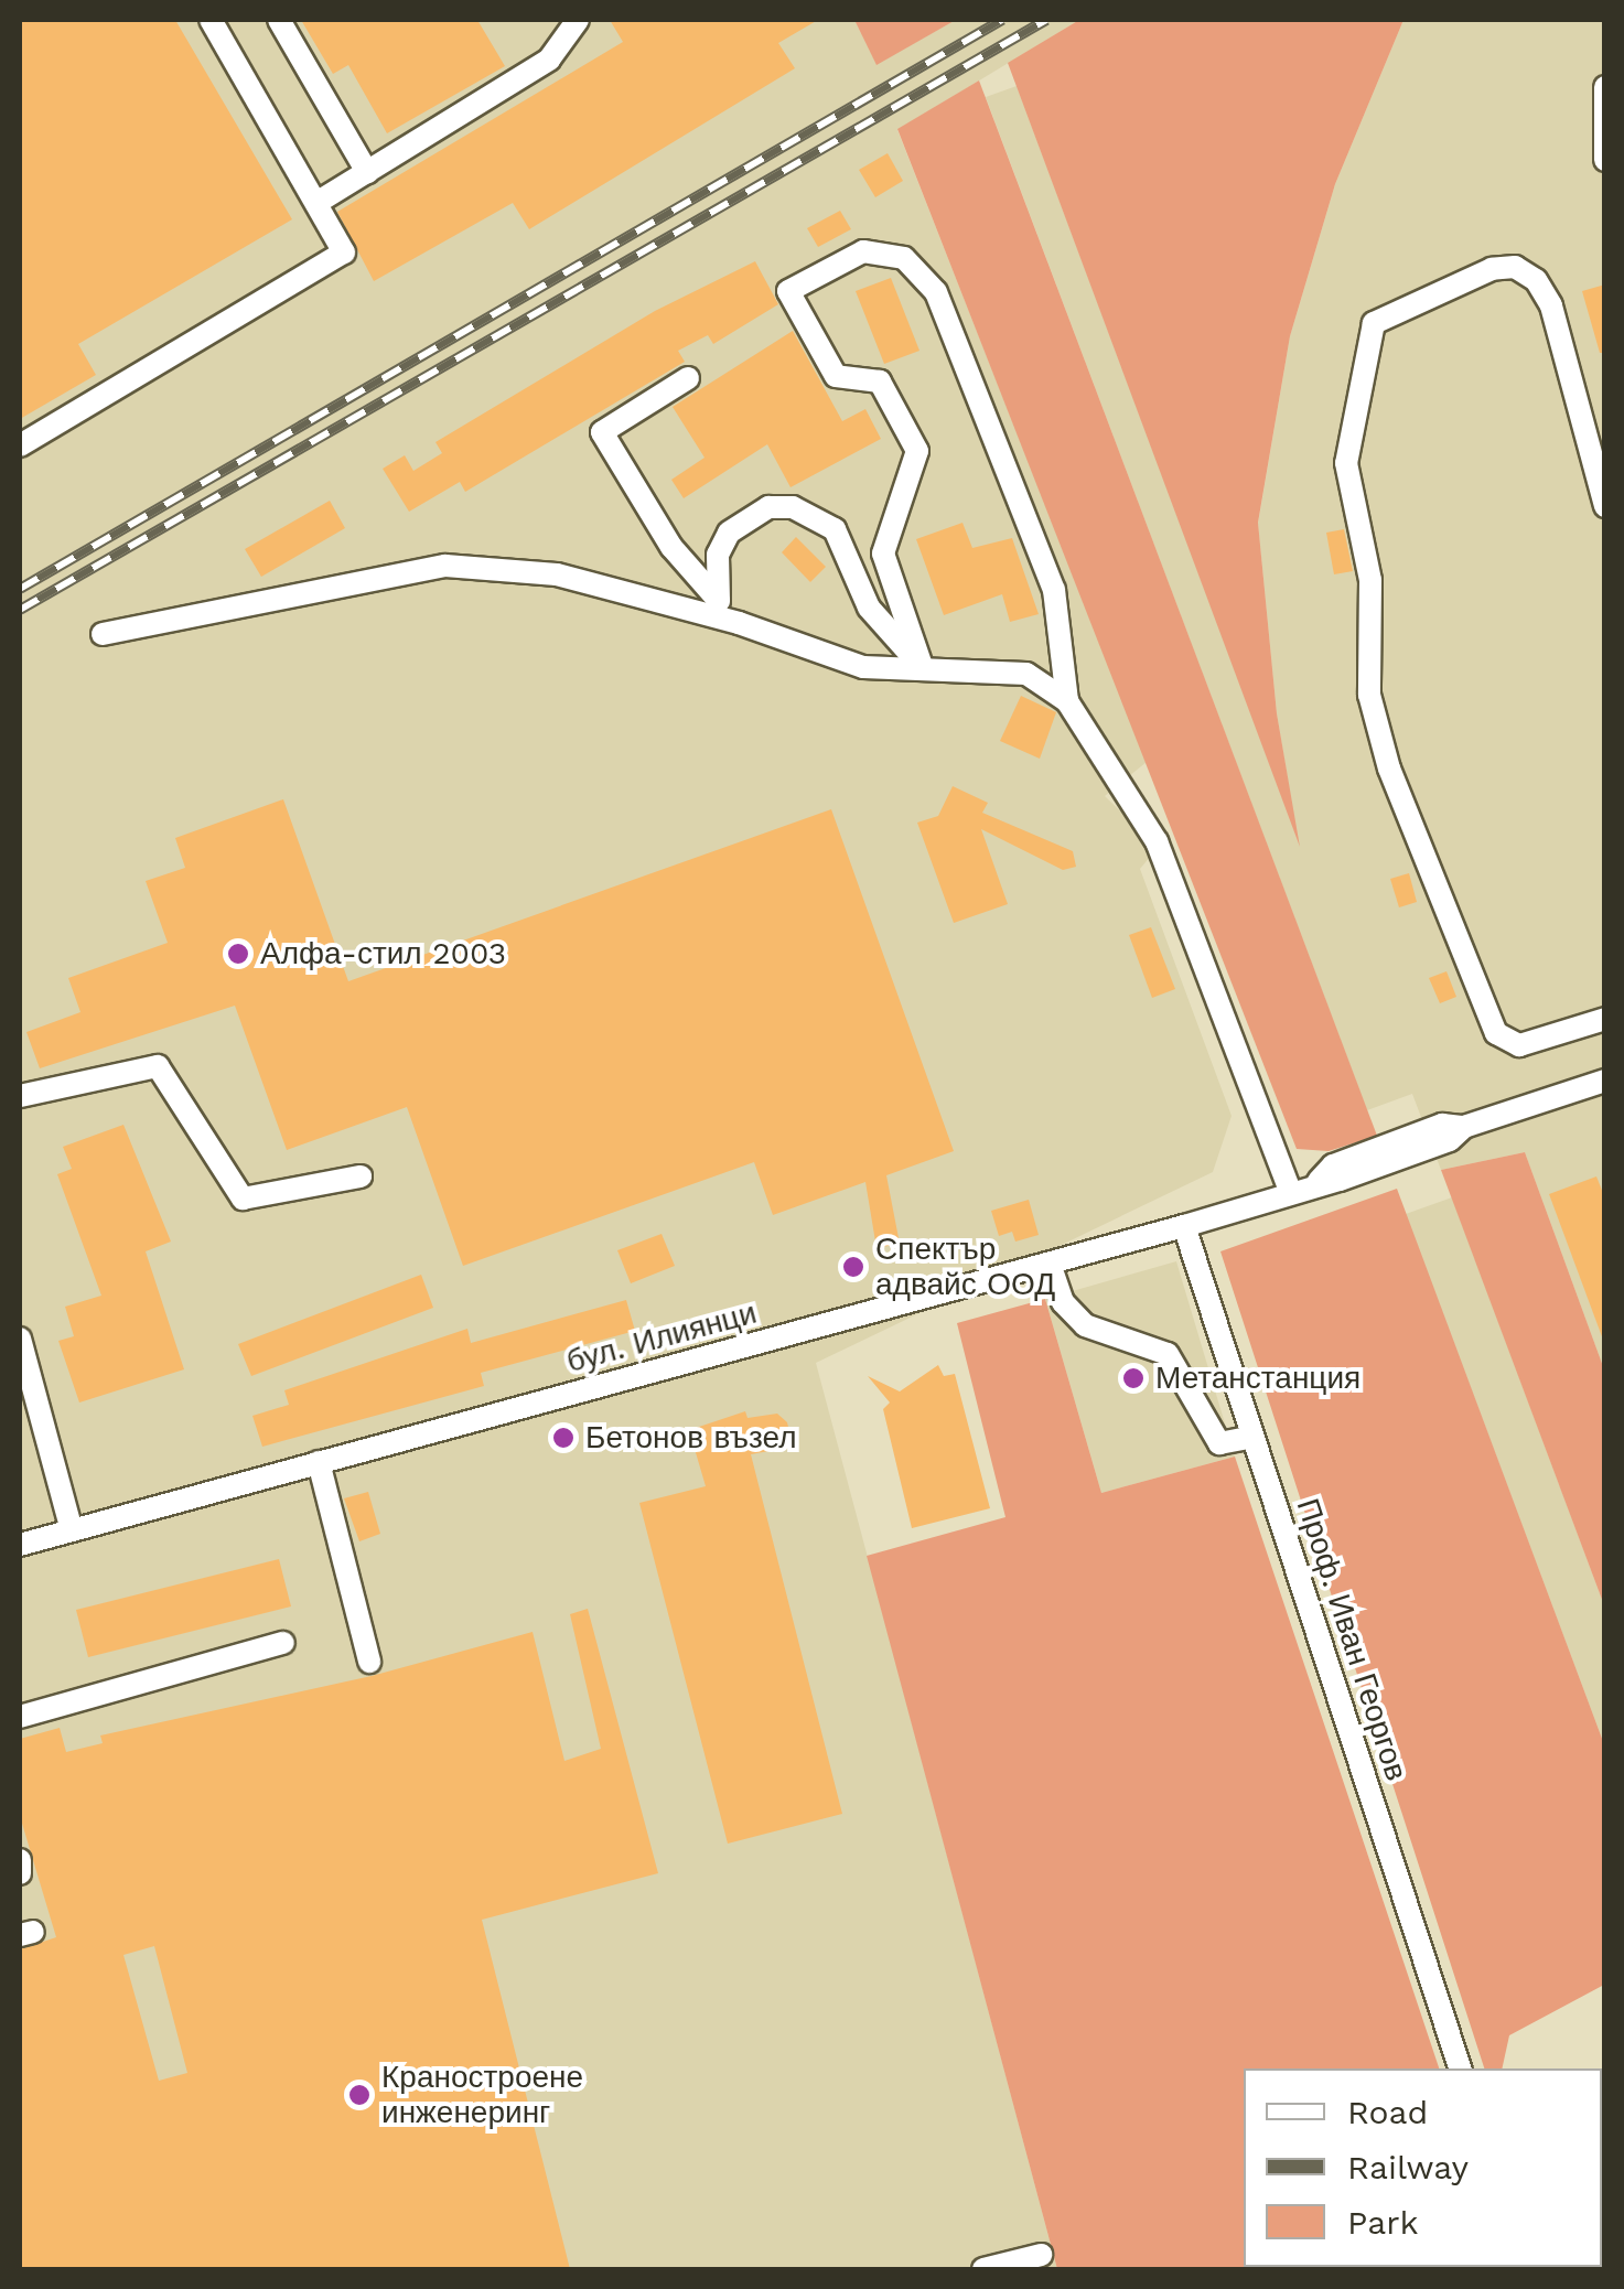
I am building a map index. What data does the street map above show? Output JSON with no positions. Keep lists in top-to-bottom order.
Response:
{
  "streets": {
    "street": ["бул. Илиянци", "Проф. Иван Георгов"]
  },
  "crossings": [
    ["бул. Илиянци", "Проф. Иван Георгов"]
  ],
  "places": [
    "Алфа-стил 2003",
    "Спектър адвайс ООД",
    "Метанстанция",
    "Бетонов възел",
    "Краностроене инженеринг"
  ],
  "legend": ["Road", "Railway", "Park"]
}
